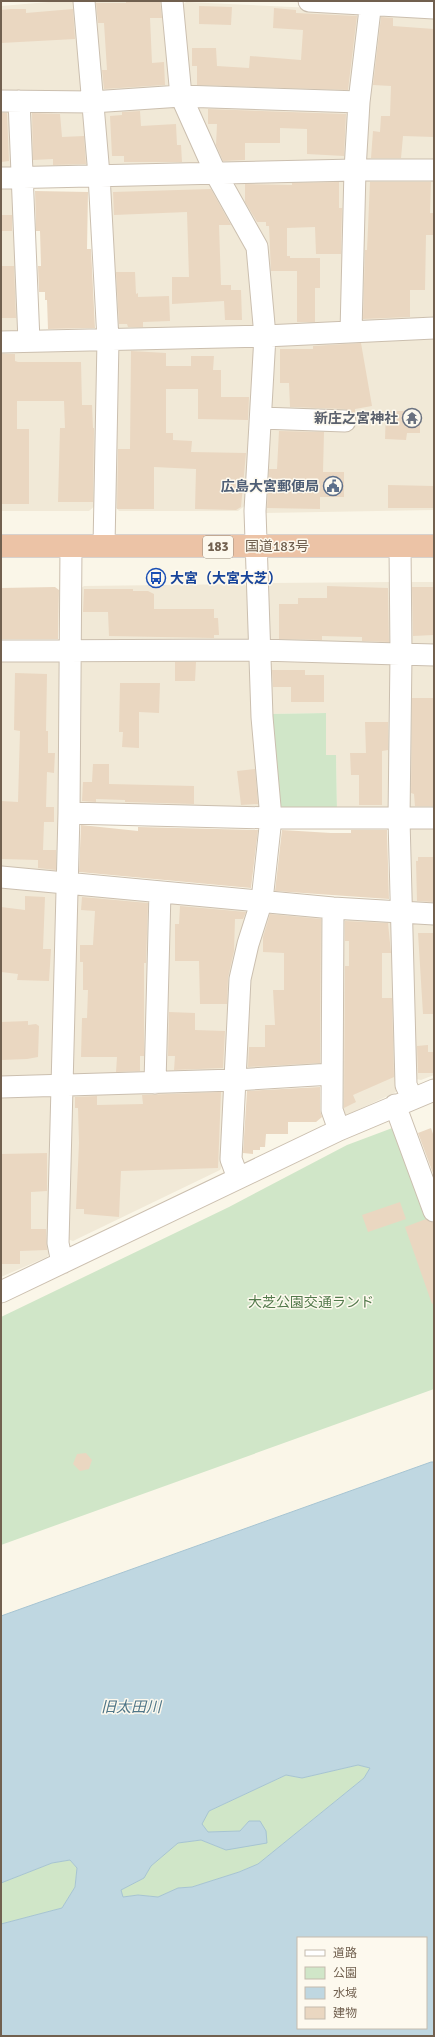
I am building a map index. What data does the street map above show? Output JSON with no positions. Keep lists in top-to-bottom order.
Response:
{
  "streets": {
    "highway": ["国道183号", "183"]
  },
  "water": ["旧太田川"],
  "parks": ["大芝公園交通ランド"],
  "places": {
    "temple": ["新庄之宮神社"],
    "public building": ["広島大宮郵便局"],
    "bus stop": ["大宮（大宮大芝）"]
  },
  "legend": [
    "道路",
    "公園",
    "水域",
    "建物"
  ]
}
